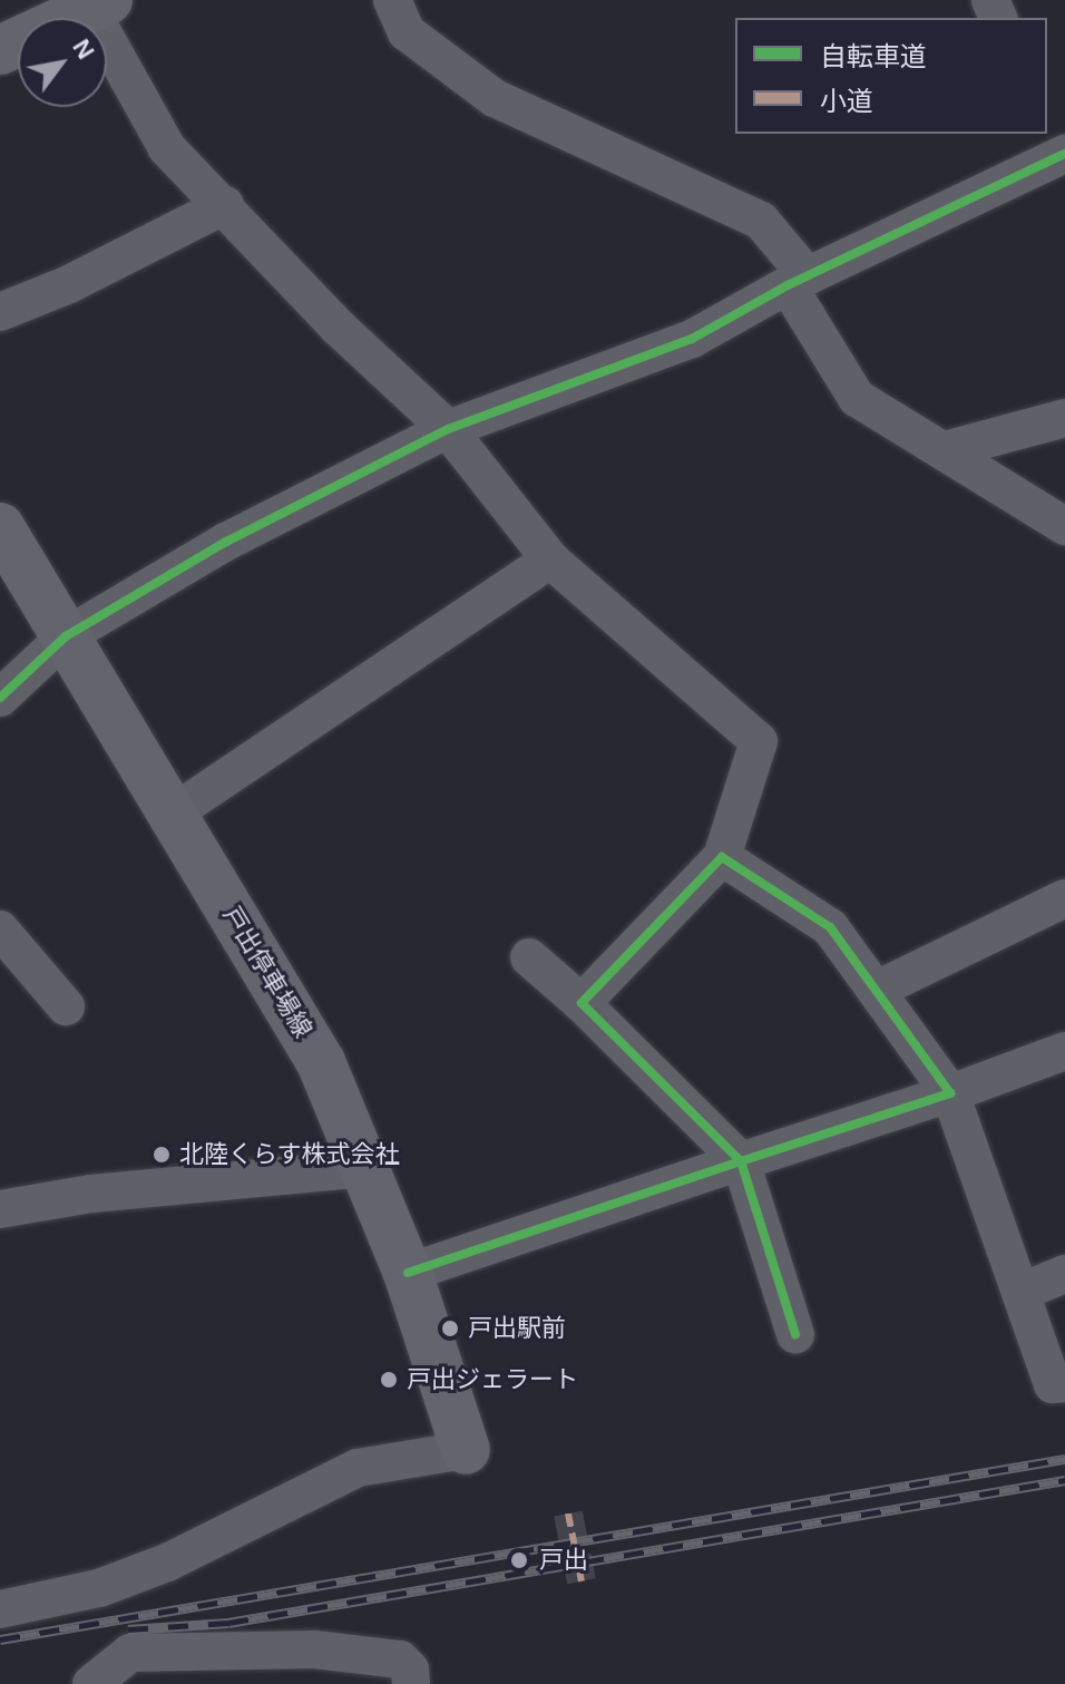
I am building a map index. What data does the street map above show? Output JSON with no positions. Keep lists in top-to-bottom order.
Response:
{
  "streets": {
    "main road": ["戸出停車場線"]
  },
  "places": [
    "北陸くらす株式会社",
    "戸出駅前",
    "戸出ジェラート",
    "戸出"
  ],
  "legend": ["自転車道", "小道"],
  "north": "top right"
}
